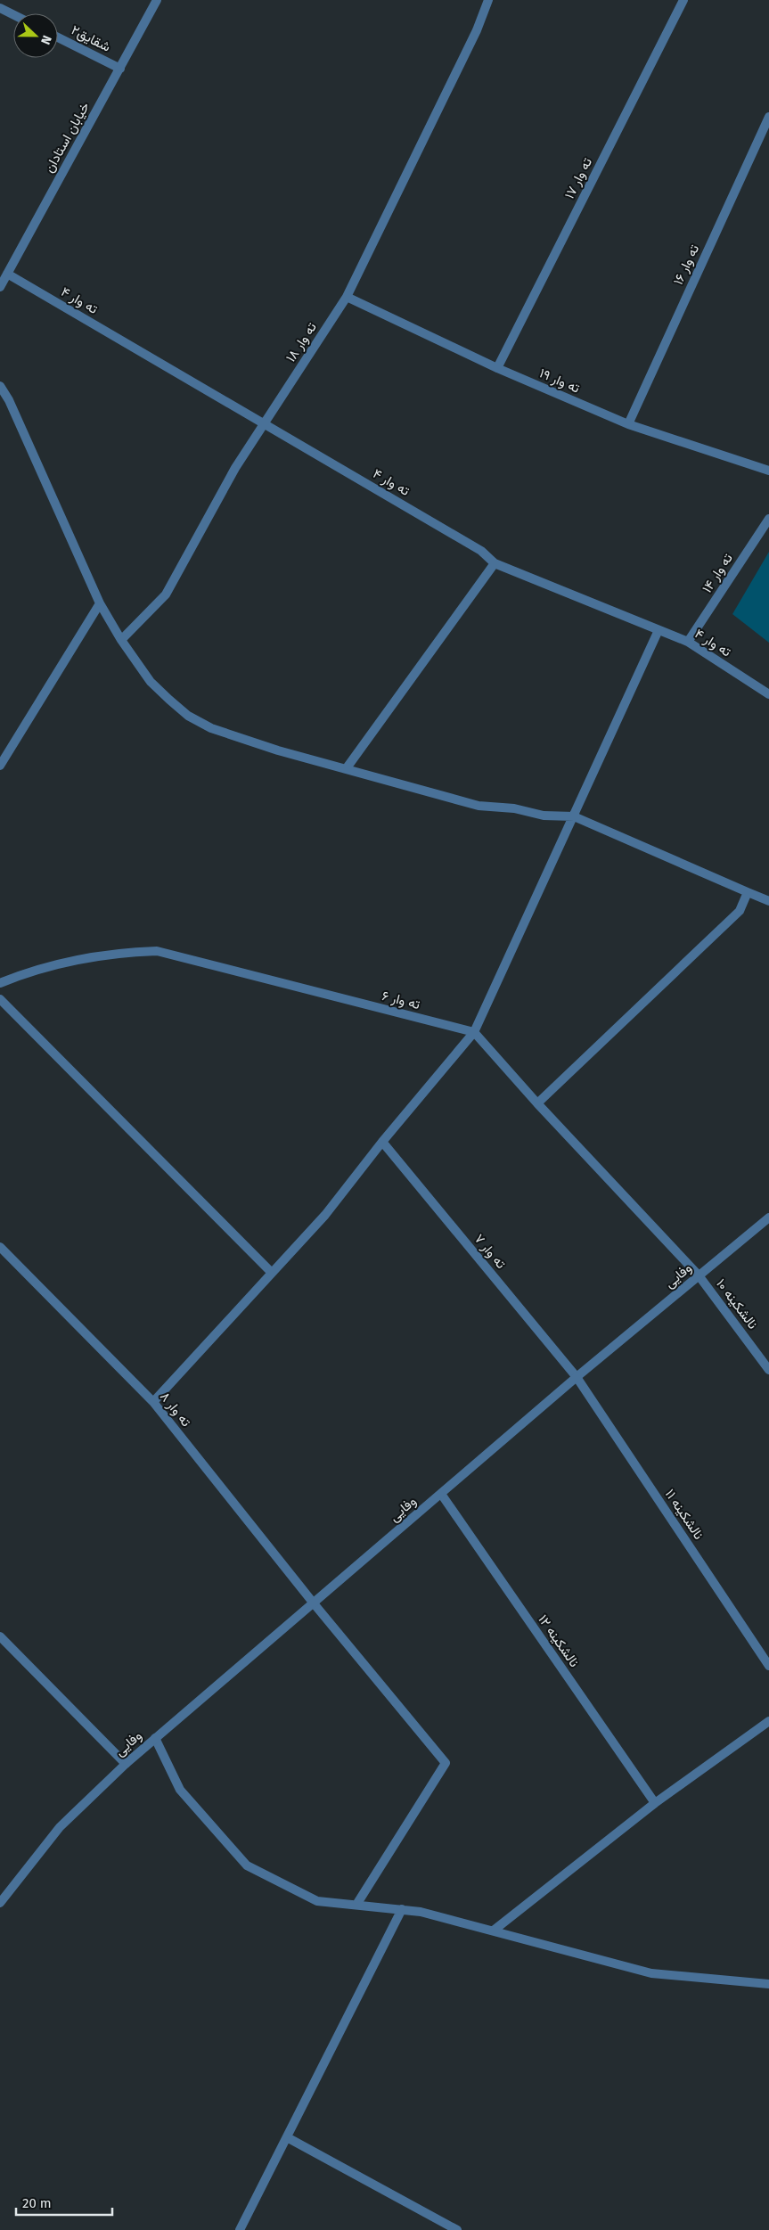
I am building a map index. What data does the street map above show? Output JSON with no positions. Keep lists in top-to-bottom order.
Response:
{
  "streets": {
    "street": [
      "شقایق۲",
      "خیابان استادان",
      "ته وار ۱۷",
      "ته وار ۱۶",
      "ته وار ۴",
      "ته وار ۱۸",
      "ته وار ۱۹",
      "ته وار ۱۴",
      "ته وار ۶",
      "ته وار ۷",
      "وفایی",
      "نالشکینه ۱۰",
      "ته وار ۸",
      "نالشکینه ۱۱",
      "نالشکینه ۱۲"
    ]
  },
  "crossings": [
    ["شقایق۲", "خیابان استادان"],
    ["خیابان استادان", "ته وار ۴"],
    ["ته وار ۱۷", "ته وار ۱۹"],
    ["ته وار ۱۶", "ته وار ۱۹"],
    ["ته وار ۴", "ته وار ۱۸"],
    ["ته وار ۴", "ته وار ۱۴"],
    ["ته وار ۱۸", "ته وار ۱۹"],
    ["ته وار ۷", "وفایی"],
    ["ته وار ۷", "نالشکینه ۱۱"],
    ["وفایی", "نالشکینه ۱۰"],
    ["وفایی", "ته وار ۸"],
    ["وفایی", "نالشکینه ۱۱"],
    ["وفایی", "نالشکینه ۱۲"]
  ],
  "scale_bar": "20 m",
  "north": "right"
}
